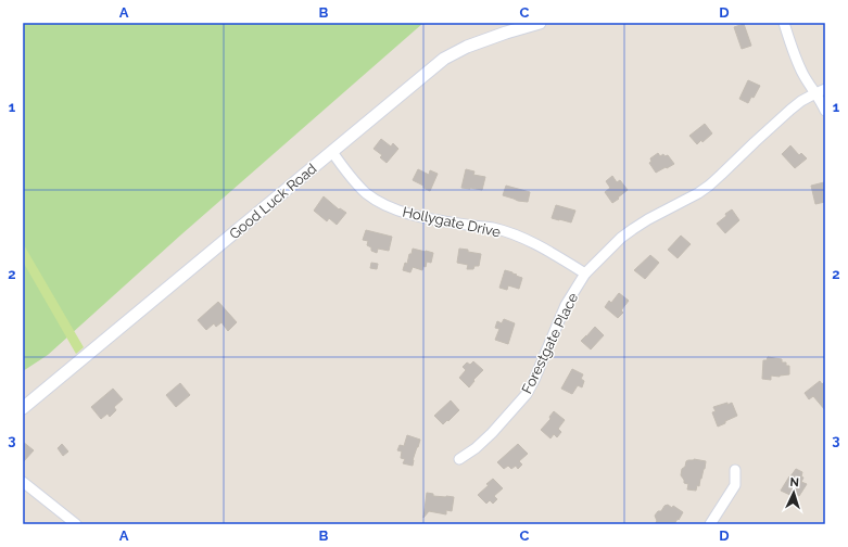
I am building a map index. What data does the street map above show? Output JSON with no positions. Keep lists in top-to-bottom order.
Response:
{
  "streets": {
    "street": ["Good Luck Road", "Hollygate Drive", "Forestgate Place"]
  },
  "crossings": [
    ["Good Luck Road", "Hollygate Drive"],
    ["Hollygate Drive", "Forestgate Place"]
  ],
  "north": "top",
  "grid": {
    "columns": [
      "A",
      "B",
      "C",
      "D"
    ],
    "rows": ["1", "2", "3"]
  }
}
